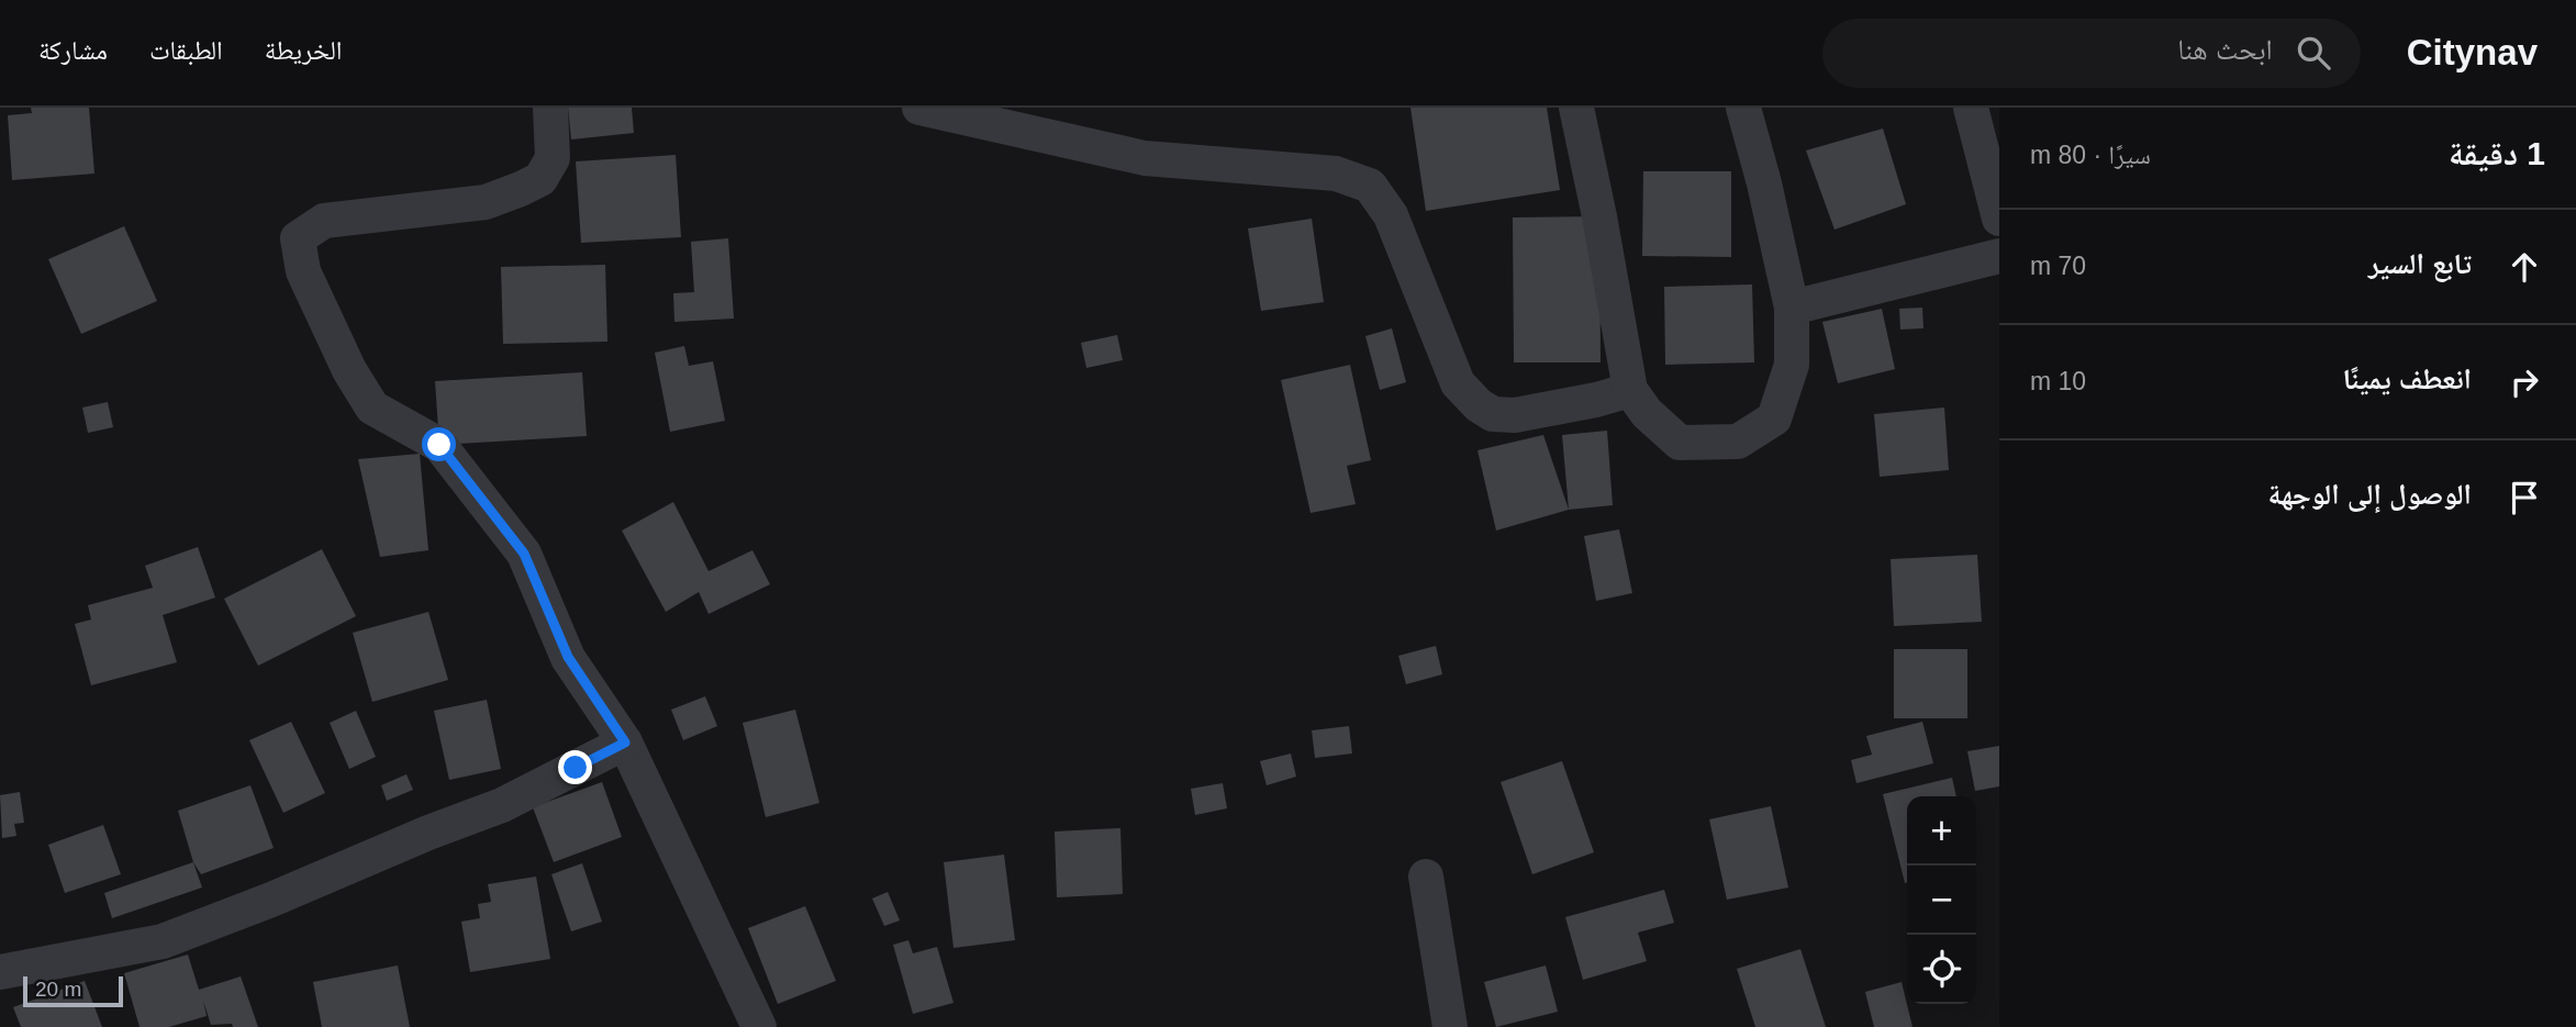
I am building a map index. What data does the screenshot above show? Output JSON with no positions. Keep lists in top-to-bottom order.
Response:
{
  "scale_bar": "20 m",
  "page": {
    "header": "Citynav",
    "search": "ابحث هنا",
    "nav": ["الخريطة", "الطبقات", "مشاركة"],
    "heading": ["1 دقيقة", "سيرًا · 80 m"],
    "list": [
      ["تابع السير", "70 m"],
      ["انعطف يمينًا", "10 m"],
      "الوصول إلى الوجهة"
    ],
    "map_buttons": ["+", "−"],
    "scale": "20 m"
  }
}
